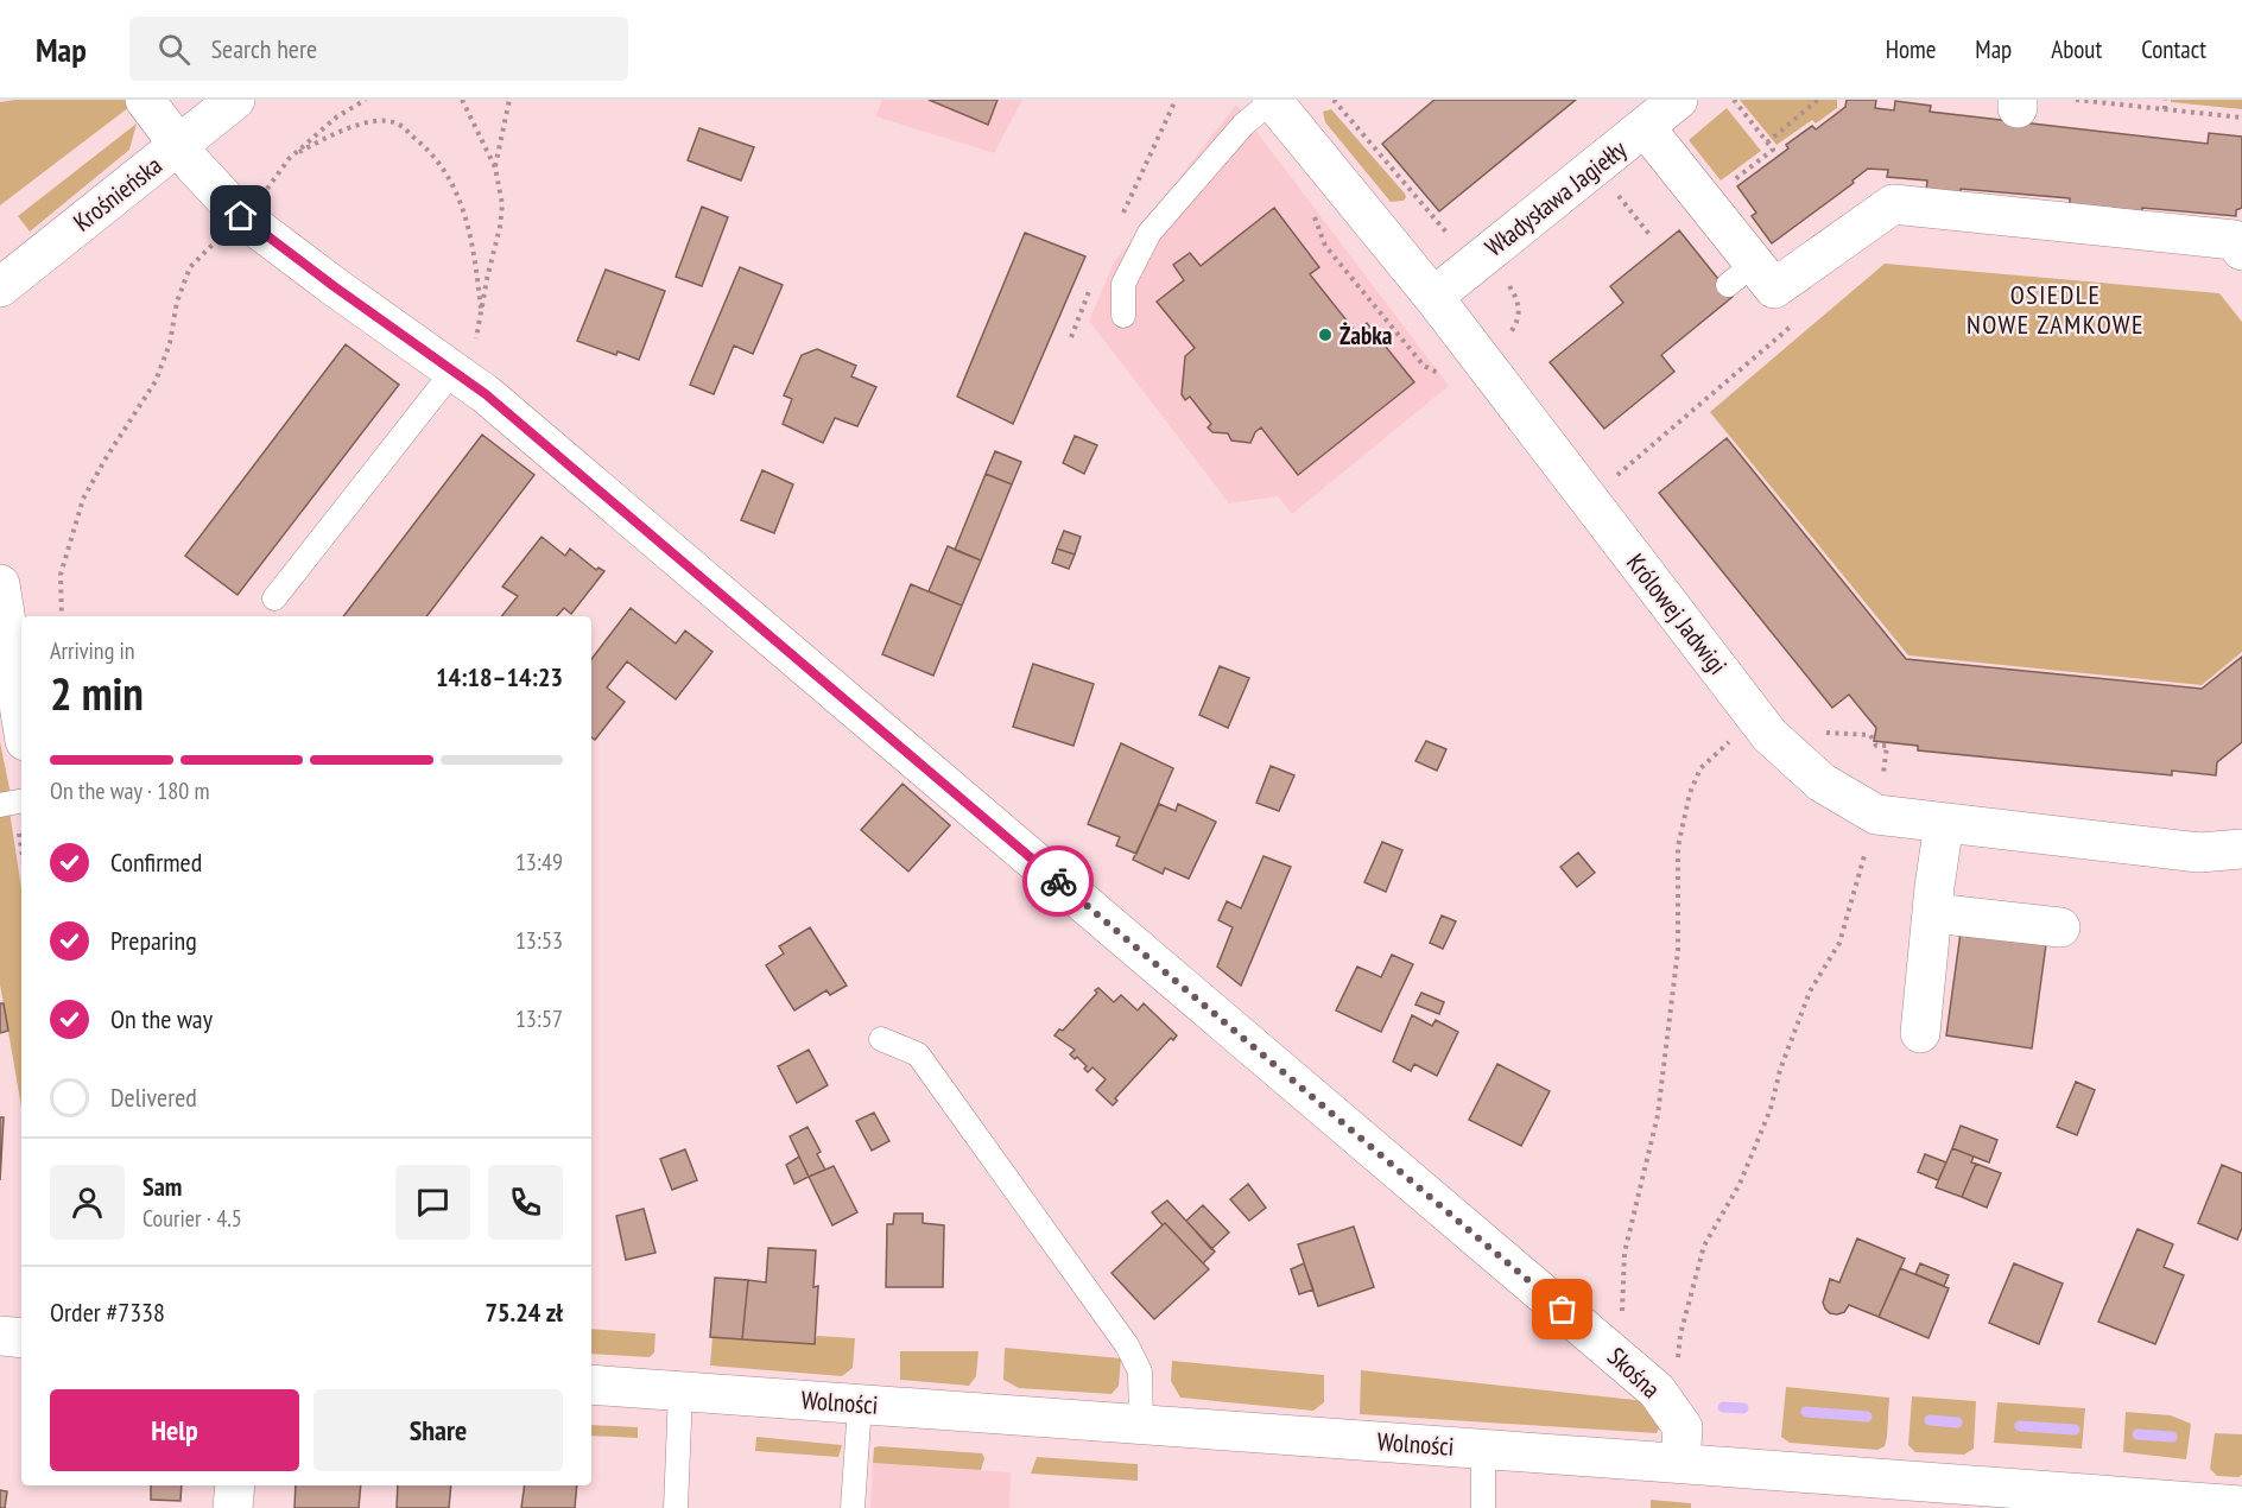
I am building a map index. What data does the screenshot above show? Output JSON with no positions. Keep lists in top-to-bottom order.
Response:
{
  "streets": {
    "street": [
      "Krośnieńska",
      "Władysława Jagiełły",
      "Królowej Jadwigi",
      "Skośna",
      "Wolności"
    ]
  },
  "crossings": [
    ["Krośnieńska", "Skośna"],
    ["Władysława Jagiełły", "Królowej Jadwigi"],
    ["Skośna", "Wolności"]
  ],
  "districts": ["OSIEDLE NOWE ZAMKOWE"],
  "places": ["Żabka"],
  "page": {
    "header": "Map",
    "search": "Search here",
    "nav": [
      "Home",
      "Map",
      "About",
      "Contact"
    ],
    "heading": ["2 min", "Arriving in", "14:18–14:23"],
    "panel": [
      "Sam",
      "Courier · 4.5",
      "Order #7338",
      "75.24 zł"
    ],
    "bar": "On the way · 180 m",
    "list": [
      ["Confirmed", "13:49"],
      ["Preparing", "13:53"],
      ["On the way", "13:57"],
      "Delivered"
    ],
    "buttons": ["Help", "Share"]
  }
}
